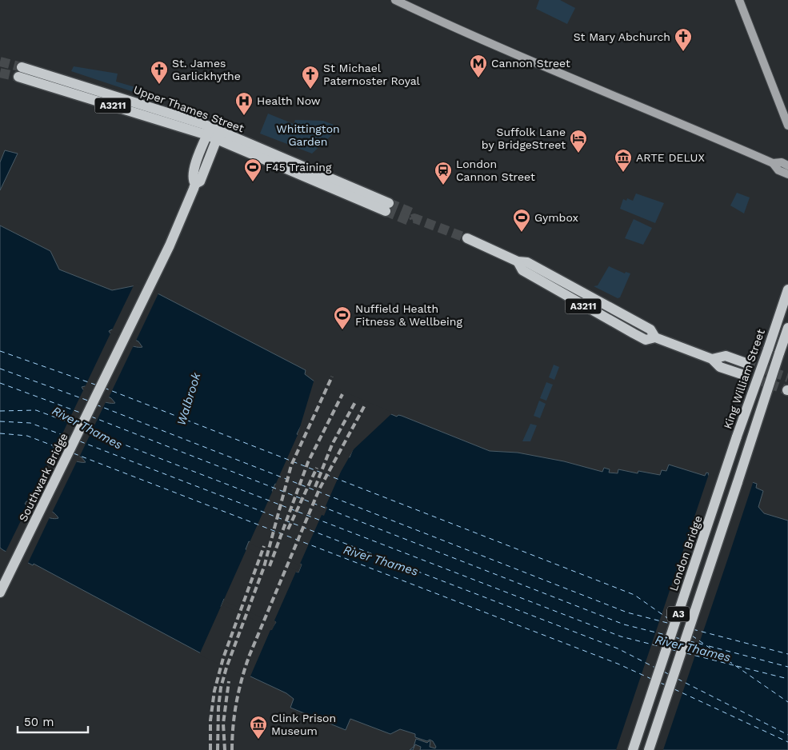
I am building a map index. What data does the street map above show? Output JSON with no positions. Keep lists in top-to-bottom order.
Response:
{
  "streets": {
    "main road": [
      "A3211",
      "Upper Thames Street",
      "King William Street",
      "Southwark Bridge",
      "London Bridge",
      "A3"
    ]
  },
  "crossings": [
    ["Upper Thames Street", "Southwark Bridge"],
    ["King William Street", "London Bridge"]
  ],
  "water": ["Walbrook", "River Thames"],
  "parks": ["Whittington Garden"],
  "places": {
    "church": ["St Mary Abchurch", "St. James Garlickhythe", "St Michael Paternoster Royal"],
    "metro station": ["Cannon Street"],
    "hospital": ["Health Now"],
    "hotel": ["Suffolk Lane by BridgeStreet"],
    "museum": ["ARTE DELUX", "Clink Prison Museum"],
    "sports": ["F45 Training", "Gymbox", "Nuffield Health Fitness & Wellbeing"],
    "station": ["London Cannon Street"]
  },
  "scale_bar": "50 m"
}
